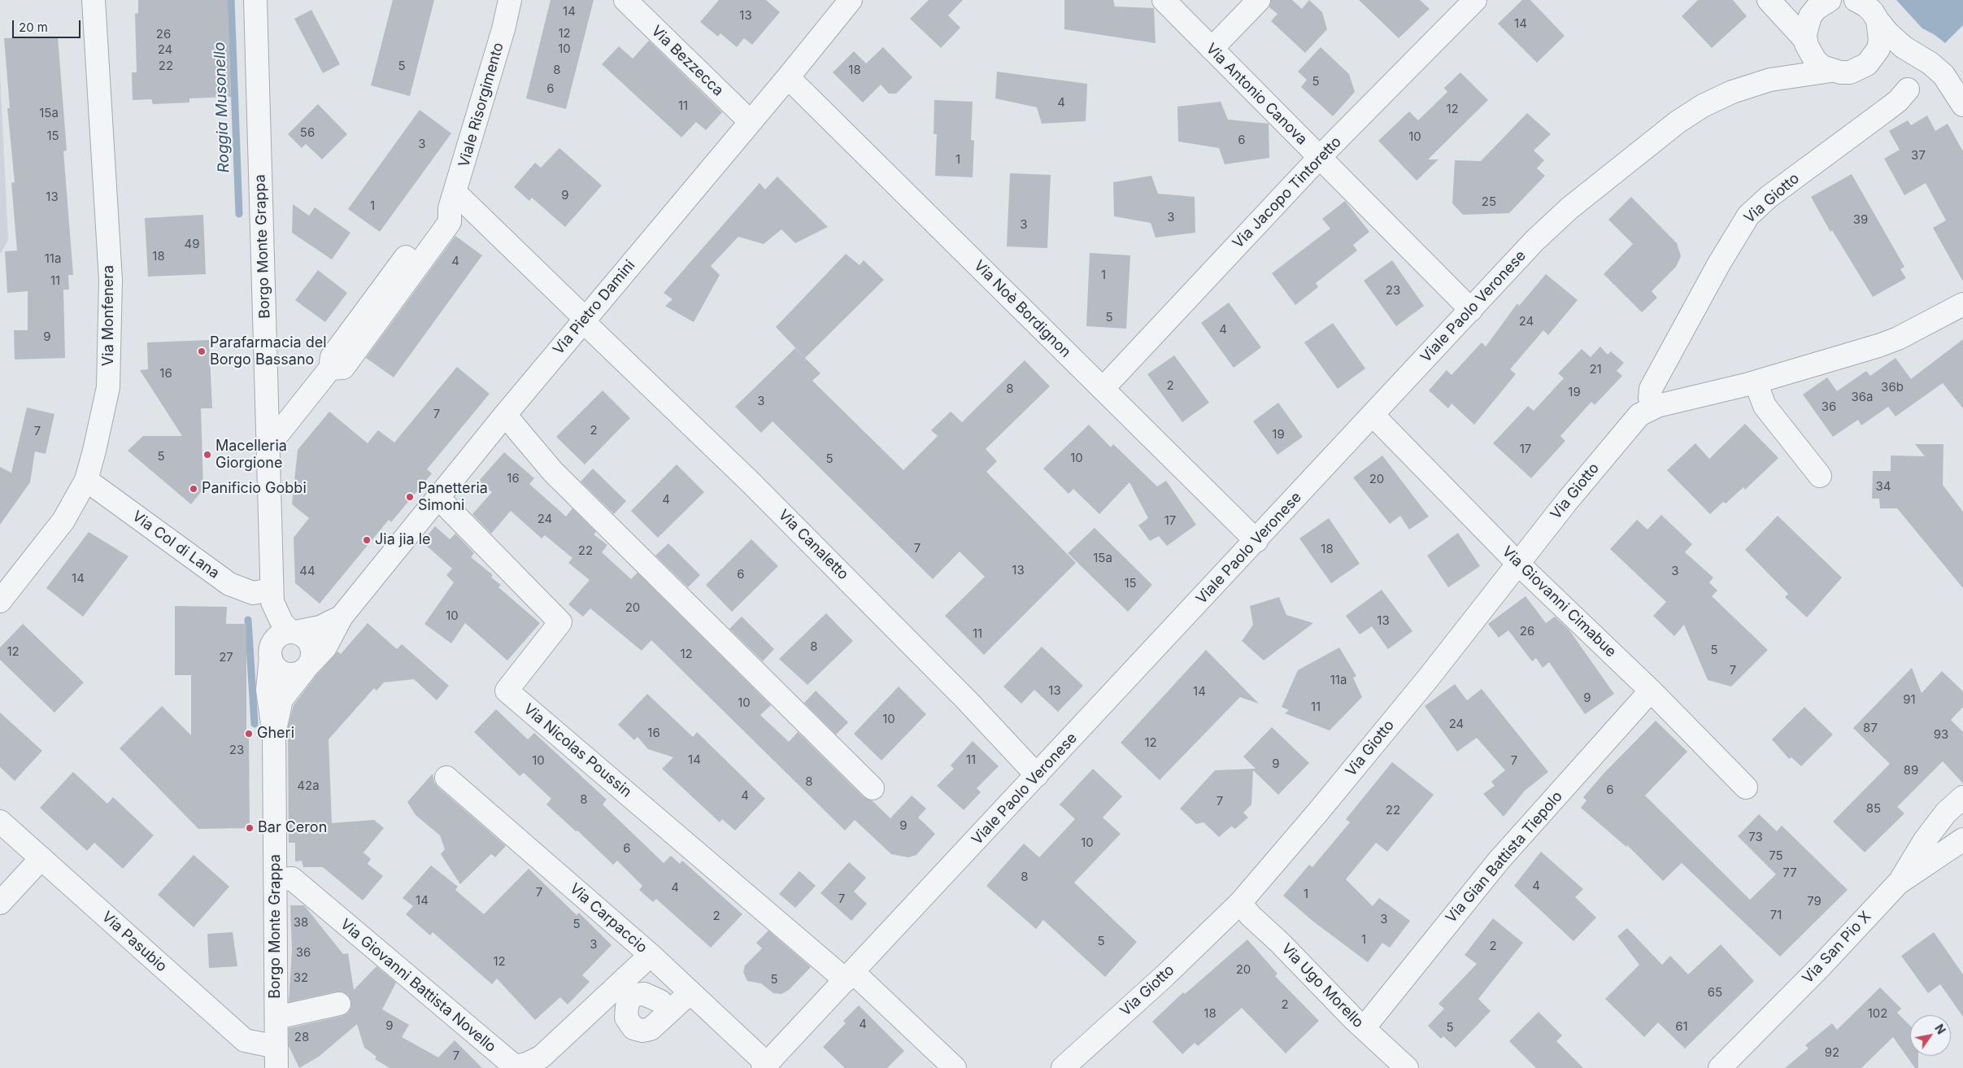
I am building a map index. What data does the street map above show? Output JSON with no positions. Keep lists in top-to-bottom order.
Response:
{
  "streets": {
    "street": [
      "Via Bezzecca",
      "Via Antonio Canova",
      "Viale Risorgimento",
      "Via Jacopo Tintoretto",
      "Via Giotto",
      "Borgo Monte Grappa",
      "Viale Paolo Veronese",
      "Via Pietro Damini",
      "Via Noè Bordignon",
      "Via Monfenera",
      "Via Col di Lana",
      "Via Canaletto",
      "Via Giovanni Cimabue",
      "Via Nicolas Poussin",
      "Via Gian Battista Tiepolo",
      "Via Carpaccio",
      "Via Pasubio",
      "Via San Pio X",
      "Via Giovanni Battista Novello",
      "Via Ugo Morello"
    ]
  },
  "crossings": [
    ["Via Bezzecca", "Via Pietro Damini"],
    ["Via Antonio Canova", "Via Jacopo Tintoretto"],
    ["Via Antonio Canova", "Viale Paolo Veronese"],
    ["Viale Risorgimento", "Via Canaletto"],
    ["Via Jacopo Tintoretto", "Via Noè Bordignon"],
    ["Via Giotto", "Via Giovanni Cimabue"],
    ["Via Giotto", "Via Ugo Morello"],
    ["Borgo Monte Grappa", "Via Pietro Damini"],
    ["Borgo Monte Grappa", "Via Col di Lana"],
    ["Borgo Monte Grappa", "Via Pasubio"],
    ["Borgo Monte Grappa", "Via Giovanni Battista Novello"],
    ["Viale Paolo Veronese", "Via Noè Bordignon"],
    ["Viale Paolo Veronese", "Via Canaletto"],
    ["Viale Paolo Veronese", "Via Giovanni Cimabue"],
    ["Viale Paolo Veronese", "Via Nicolas Poussin"],
    ["Viale Paolo Veronese", "Via Carpaccio"],
    ["Via Pietro Damini", "Via Noè Bordignon"],
    ["Via Pietro Damini", "Via Canaletto"],
    ["Via Pietro Damini", "Via Nicolas Poussin"],
    ["Via Monfenera", "Via Col di Lana"],
    ["Via Giovanni Cimabue", "Via Gian Battista Tiepolo"],
    ["Via Gian Battista Tiepolo", "Via Ugo Morello"],
    ["Via Carpaccio", "Via Giovanni Battista Novello"]
  ],
  "water": ["Roggia Musonello"],
  "places": [
    "Parafarmacia del Borgo Bassano",
    "Macelleria Giorgione",
    "Panificio Gobbi",
    "Panetteria Simoni",
    "Jia jia le",
    "Gheri",
    "Bar Ceron"
  ],
  "house_numbers": [
    "14",
    "13",
    "14",
    "12",
    "26",
    "10",
    "24",
    "22",
    "5",
    "8",
    "18",
    "5",
    "6",
    "4",
    "11",
    "12",
    "15a",
    "56",
    "15",
    "10",
    "6",
    "3",
    "37",
    "1",
    "9",
    "13",
    "25",
    "1",
    "3",
    "39",
    "3",
    "49",
    "18",
    "11a",
    "4",
    "1",
    "11",
    "23",
    "5",
    "24",
    "4",
    "9",
    "21",
    "16",
    "2",
    "36b",
    "8",
    "19",
    "36a",
    "3",
    "36",
    "7",
    "2",
    "7",
    "19",
    "17",
    "5",
    "10",
    "5",
    "16",
    "20",
    "34",
    "4",
    "24",
    "17",
    "7",
    "18",
    "22",
    "15a",
    "13",
    "44",
    "3",
    "6",
    "14",
    "15",
    "20",
    "10",
    "13",
    "26",
    "11",
    "8",
    "5",
    "12",
    "12",
    "27",
    "7",
    "11a",
    "13",
    "14",
    "9",
    "91",
    "10",
    "11",
    "10",
    "24",
    "87",
    "16",
    "93",
    "12",
    "23",
    "14",
    "11",
    "10",
    "7",
    "9",
    "89",
    "8",
    "42a",
    "6",
    "4",
    "8",
    "7",
    "85",
    "22",
    "9",
    "73",
    "10",
    "6",
    "75",
    "77",
    "8",
    "4",
    "4",
    "7",
    "1",
    "7",
    "14",
    "79",
    "71",
    "2",
    "3",
    "38",
    "5",
    "1",
    "5",
    "3",
    "2",
    "36",
    "12",
    "20",
    "32",
    "5",
    "65",
    "2",
    "18",
    "102",
    "4",
    "9",
    "61",
    "5",
    "28",
    "92",
    "7"
  ],
  "scale_bar": "20 m",
  "north": "top right"
}
